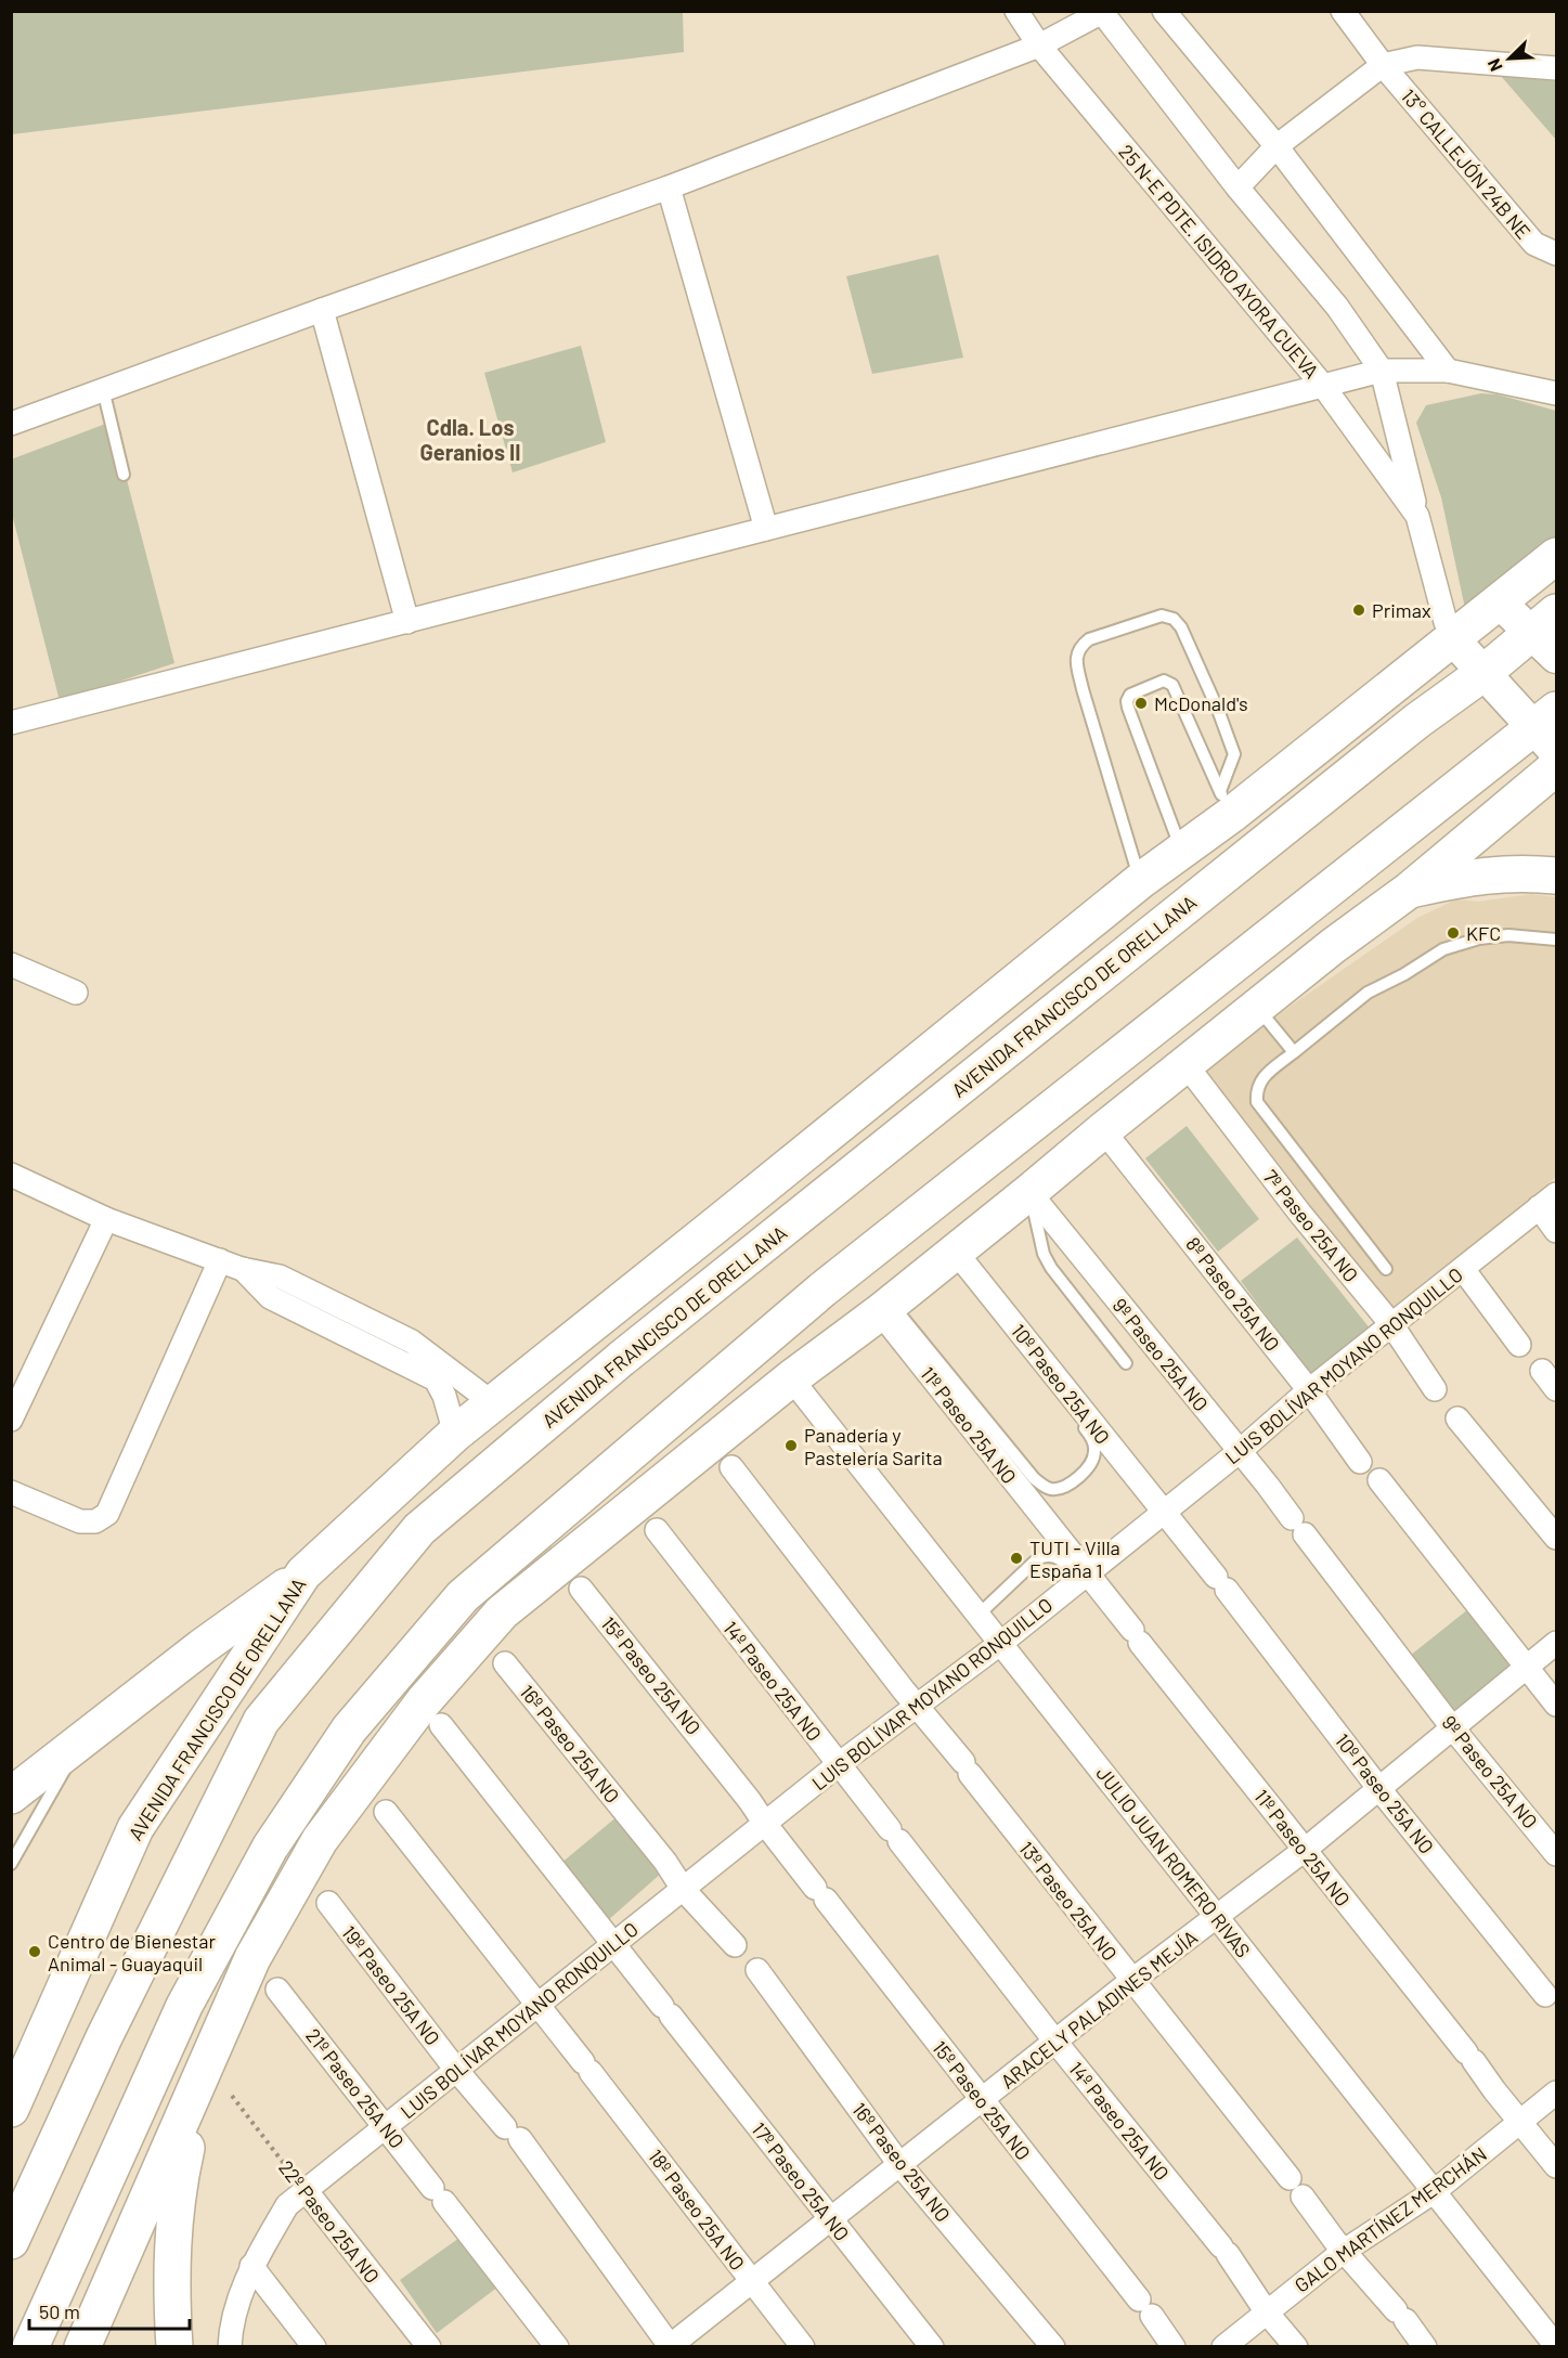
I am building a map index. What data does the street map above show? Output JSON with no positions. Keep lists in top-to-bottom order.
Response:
{
  "streets": {
    "main road": ["AVENIDA FRANCISCO DE ORELLANA"],
    "street": [
      "13° CALLEJÓN 24B NE",
      "25 N-E PDTE. ISIDRO AYORA CUEVA",
      "7º Paseo 25A NO",
      "8º Paseo 25A NO",
      "9º Paseo 25A NO",
      "LUIS BOLÍVAR MOYANO RONQUILLO",
      "10º Paseo 25A NO",
      "11º Paseo 25A NO",
      "15º Paseo 25A NO",
      "14º Paseo 25A NO",
      "16º Paseo 25A NO",
      "JULIO JUAN ROMERO RIVAS",
      "13º Paseo 25A NO",
      "19º Paseo 25A NO",
      "ARACELY PALADINES MEJÍA",
      "21º Paseo 25A NO",
      "17º Paseo 25A NO",
      "18º Paseo 25A NO",
      "GALO MARTÍNEZ MERCHÁN",
      "22º Paseo 25A NO"
    ]
  },
  "crossings": [
    ["13° CALLEJÓN 24B NE", "25 N-E PDTE. ISIDRO AYORA CUEVA"],
    ["25 N-E PDTE. ISIDRO AYORA CUEVA", "AVENIDA FRANCISCO DE ORELLANA"],
    ["7º Paseo 25A NO", "LUIS BOLÍVAR MOYANO RONQUILLO"],
    ["8º Paseo 25A NO", "LUIS BOLÍVAR MOYANO RONQUILLO"],
    ["9º Paseo 25A NO", "LUIS BOLÍVAR MOYANO RONQUILLO"],
    ["9º Paseo 25A NO", "ARACELY PALADINES MEJÍA"],
    ["LUIS BOLÍVAR MOYANO RONQUILLO", "10º Paseo 25A NO"],
    ["LUIS BOLÍVAR MOYANO RONQUILLO", "11º Paseo 25A NO"],
    ["LUIS BOLÍVAR MOYANO RONQUILLO", "15º Paseo 25A NO"],
    ["LUIS BOLÍVAR MOYANO RONQUILLO", "14º Paseo 25A NO"],
    ["LUIS BOLÍVAR MOYANO RONQUILLO", "16º Paseo 25A NO"],
    ["LUIS BOLÍVAR MOYANO RONQUILLO", "JULIO JUAN ROMERO RIVAS"],
    ["LUIS BOLÍVAR MOYANO RONQUILLO", "13º Paseo 25A NO"],
    ["LUIS BOLÍVAR MOYANO RONQUILLO", "19º Paseo 25A NO"],
    ["LUIS BOLÍVAR MOYANO RONQUILLO", "21º Paseo 25A NO"],
    ["LUIS BOLÍVAR MOYANO RONQUILLO", "17º Paseo 25A NO"],
    ["LUIS BOLÍVAR MOYANO RONQUILLO", "18º Paseo 25A NO"],
    ["LUIS BOLÍVAR MOYANO RONQUILLO", "22º Paseo 25A NO"],
    ["10º Paseo 25A NO", "ARACELY PALADINES MEJÍA"],
    ["11º Paseo 25A NO", "ARACELY PALADINES MEJÍA"],
    ["11º Paseo 25A NO", "GALO MARTÍNEZ MERCHÁN"],
    ["15º Paseo 25A NO", "ARACELY PALADINES MEJÍA"],
    ["14º Paseo 25A NO", "ARACELY PALADINES MEJÍA"],
    ["14º Paseo 25A NO", "GALO MARTÍNEZ MERCHÁN"],
    ["16º Paseo 25A NO", "ARACELY PALADINES MEJÍA"],
    ["JULIO JUAN ROMERO RIVAS", "ARACELY PALADINES MEJÍA"],
    ["JULIO JUAN ROMERO RIVAS", "GALO MARTÍNEZ MERCHÁN"],
    ["13º Paseo 25A NO", "ARACELY PALADINES MEJÍA"],
    ["13º Paseo 25A NO", "GALO MARTÍNEZ MERCHÁN"],
    ["19º Paseo 25A NO", "ARACELY PALADINES MEJÍA"],
    ["ARACELY PALADINES MEJÍA", "17º Paseo 25A NO"],
    ["ARACELY PALADINES MEJÍA", "18º Paseo 25A NO"]
  ],
  "districts": ["Cdla. Los Geranios II"],
  "places": [
    "Primax",
    "McDonald's",
    "KFC",
    "Panadería y Pastelería Sarita",
    "TUTI - Villa España 1",
    "Centro de Bienestar Animal - Guayaquil"
  ],
  "scale_bar": "50 m",
  "north": "bottom left"
}
